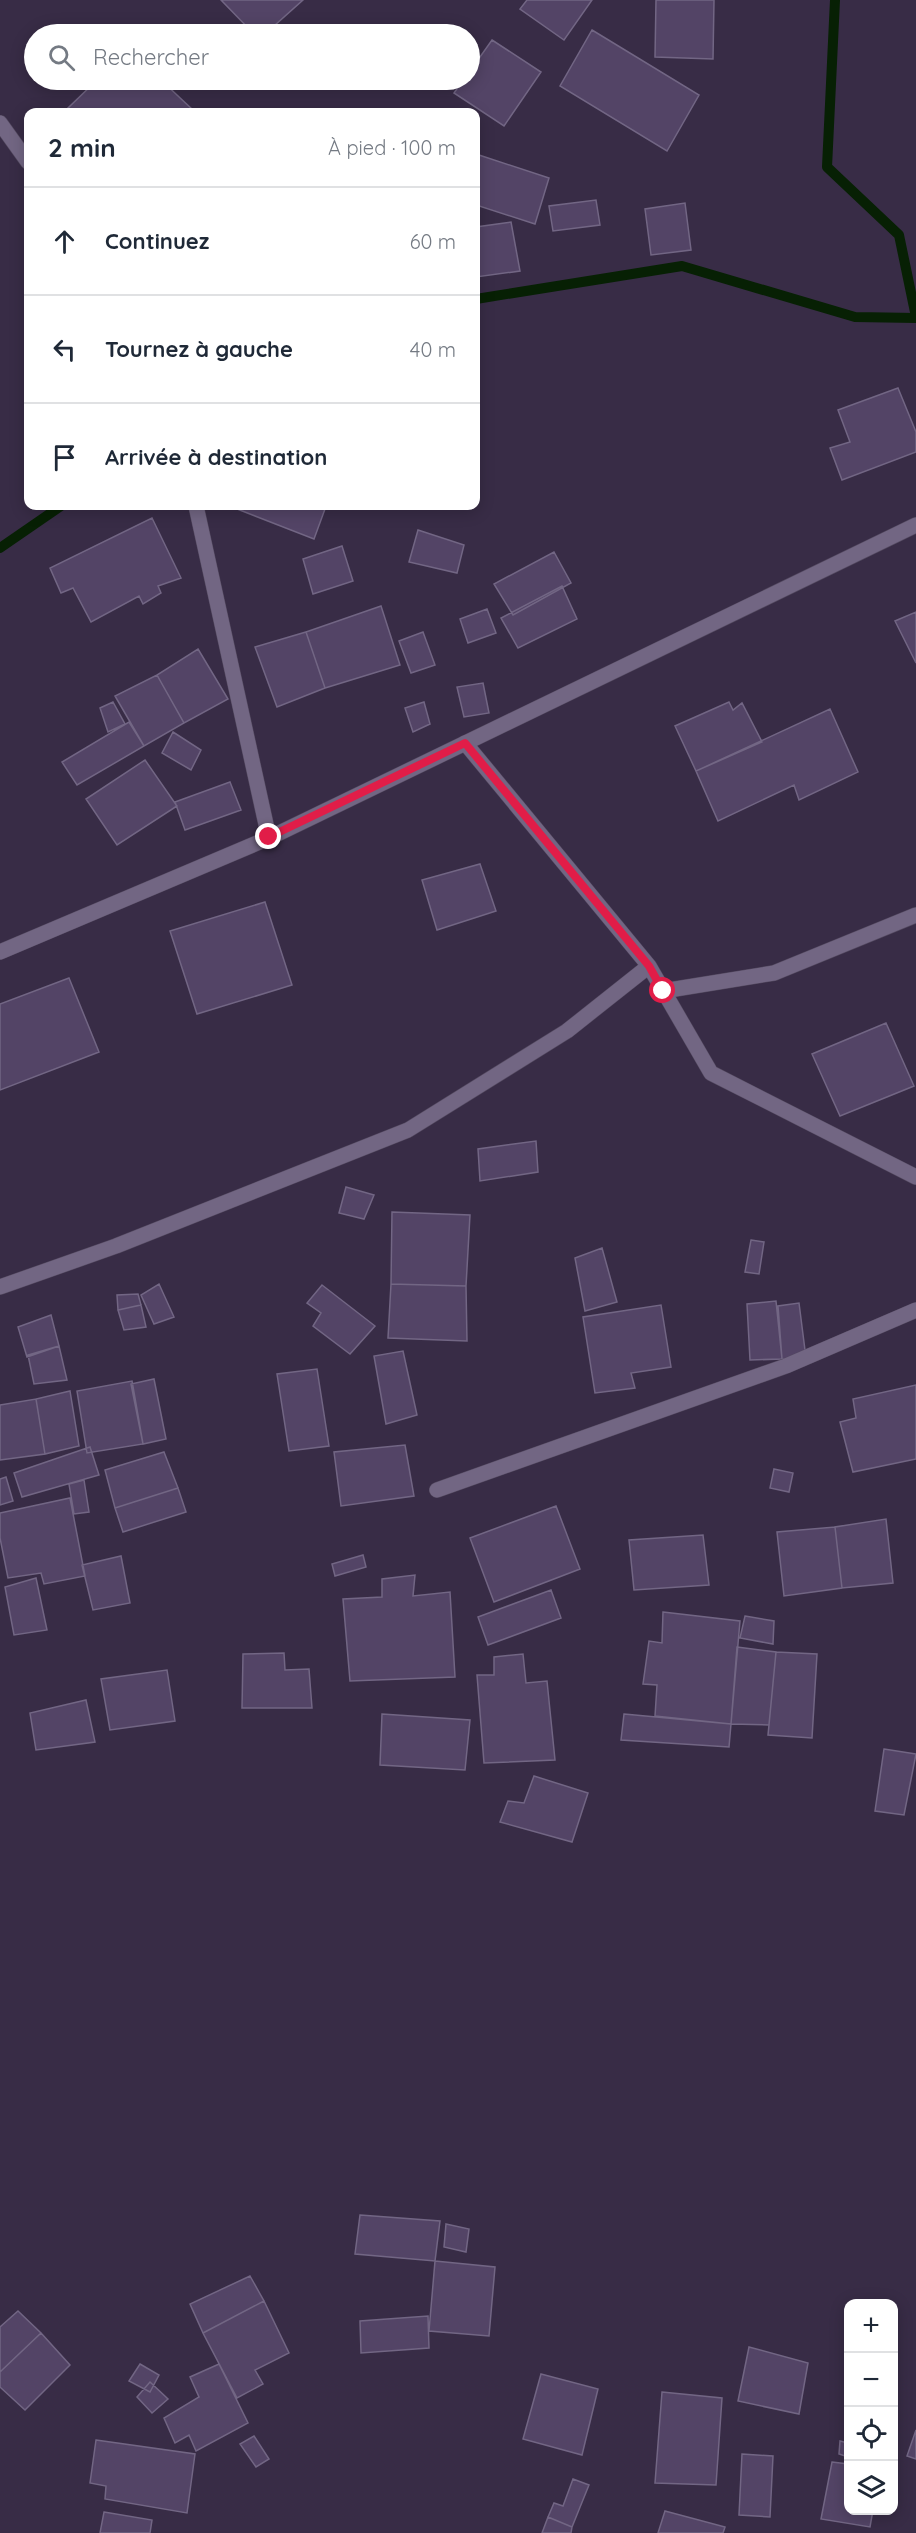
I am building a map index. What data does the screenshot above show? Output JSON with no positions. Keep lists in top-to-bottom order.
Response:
{
  "page": {
    "search": "Rechercher",
    "heading": ["2 min", "À pied · 100 m"],
    "list": [
      ["Continuez", "60 m"],
      ["Tournez à gauche", "40 m"],
      "Arrivée à destination"
    ],
    "map_buttons": ["+", "−"]
  }
}
